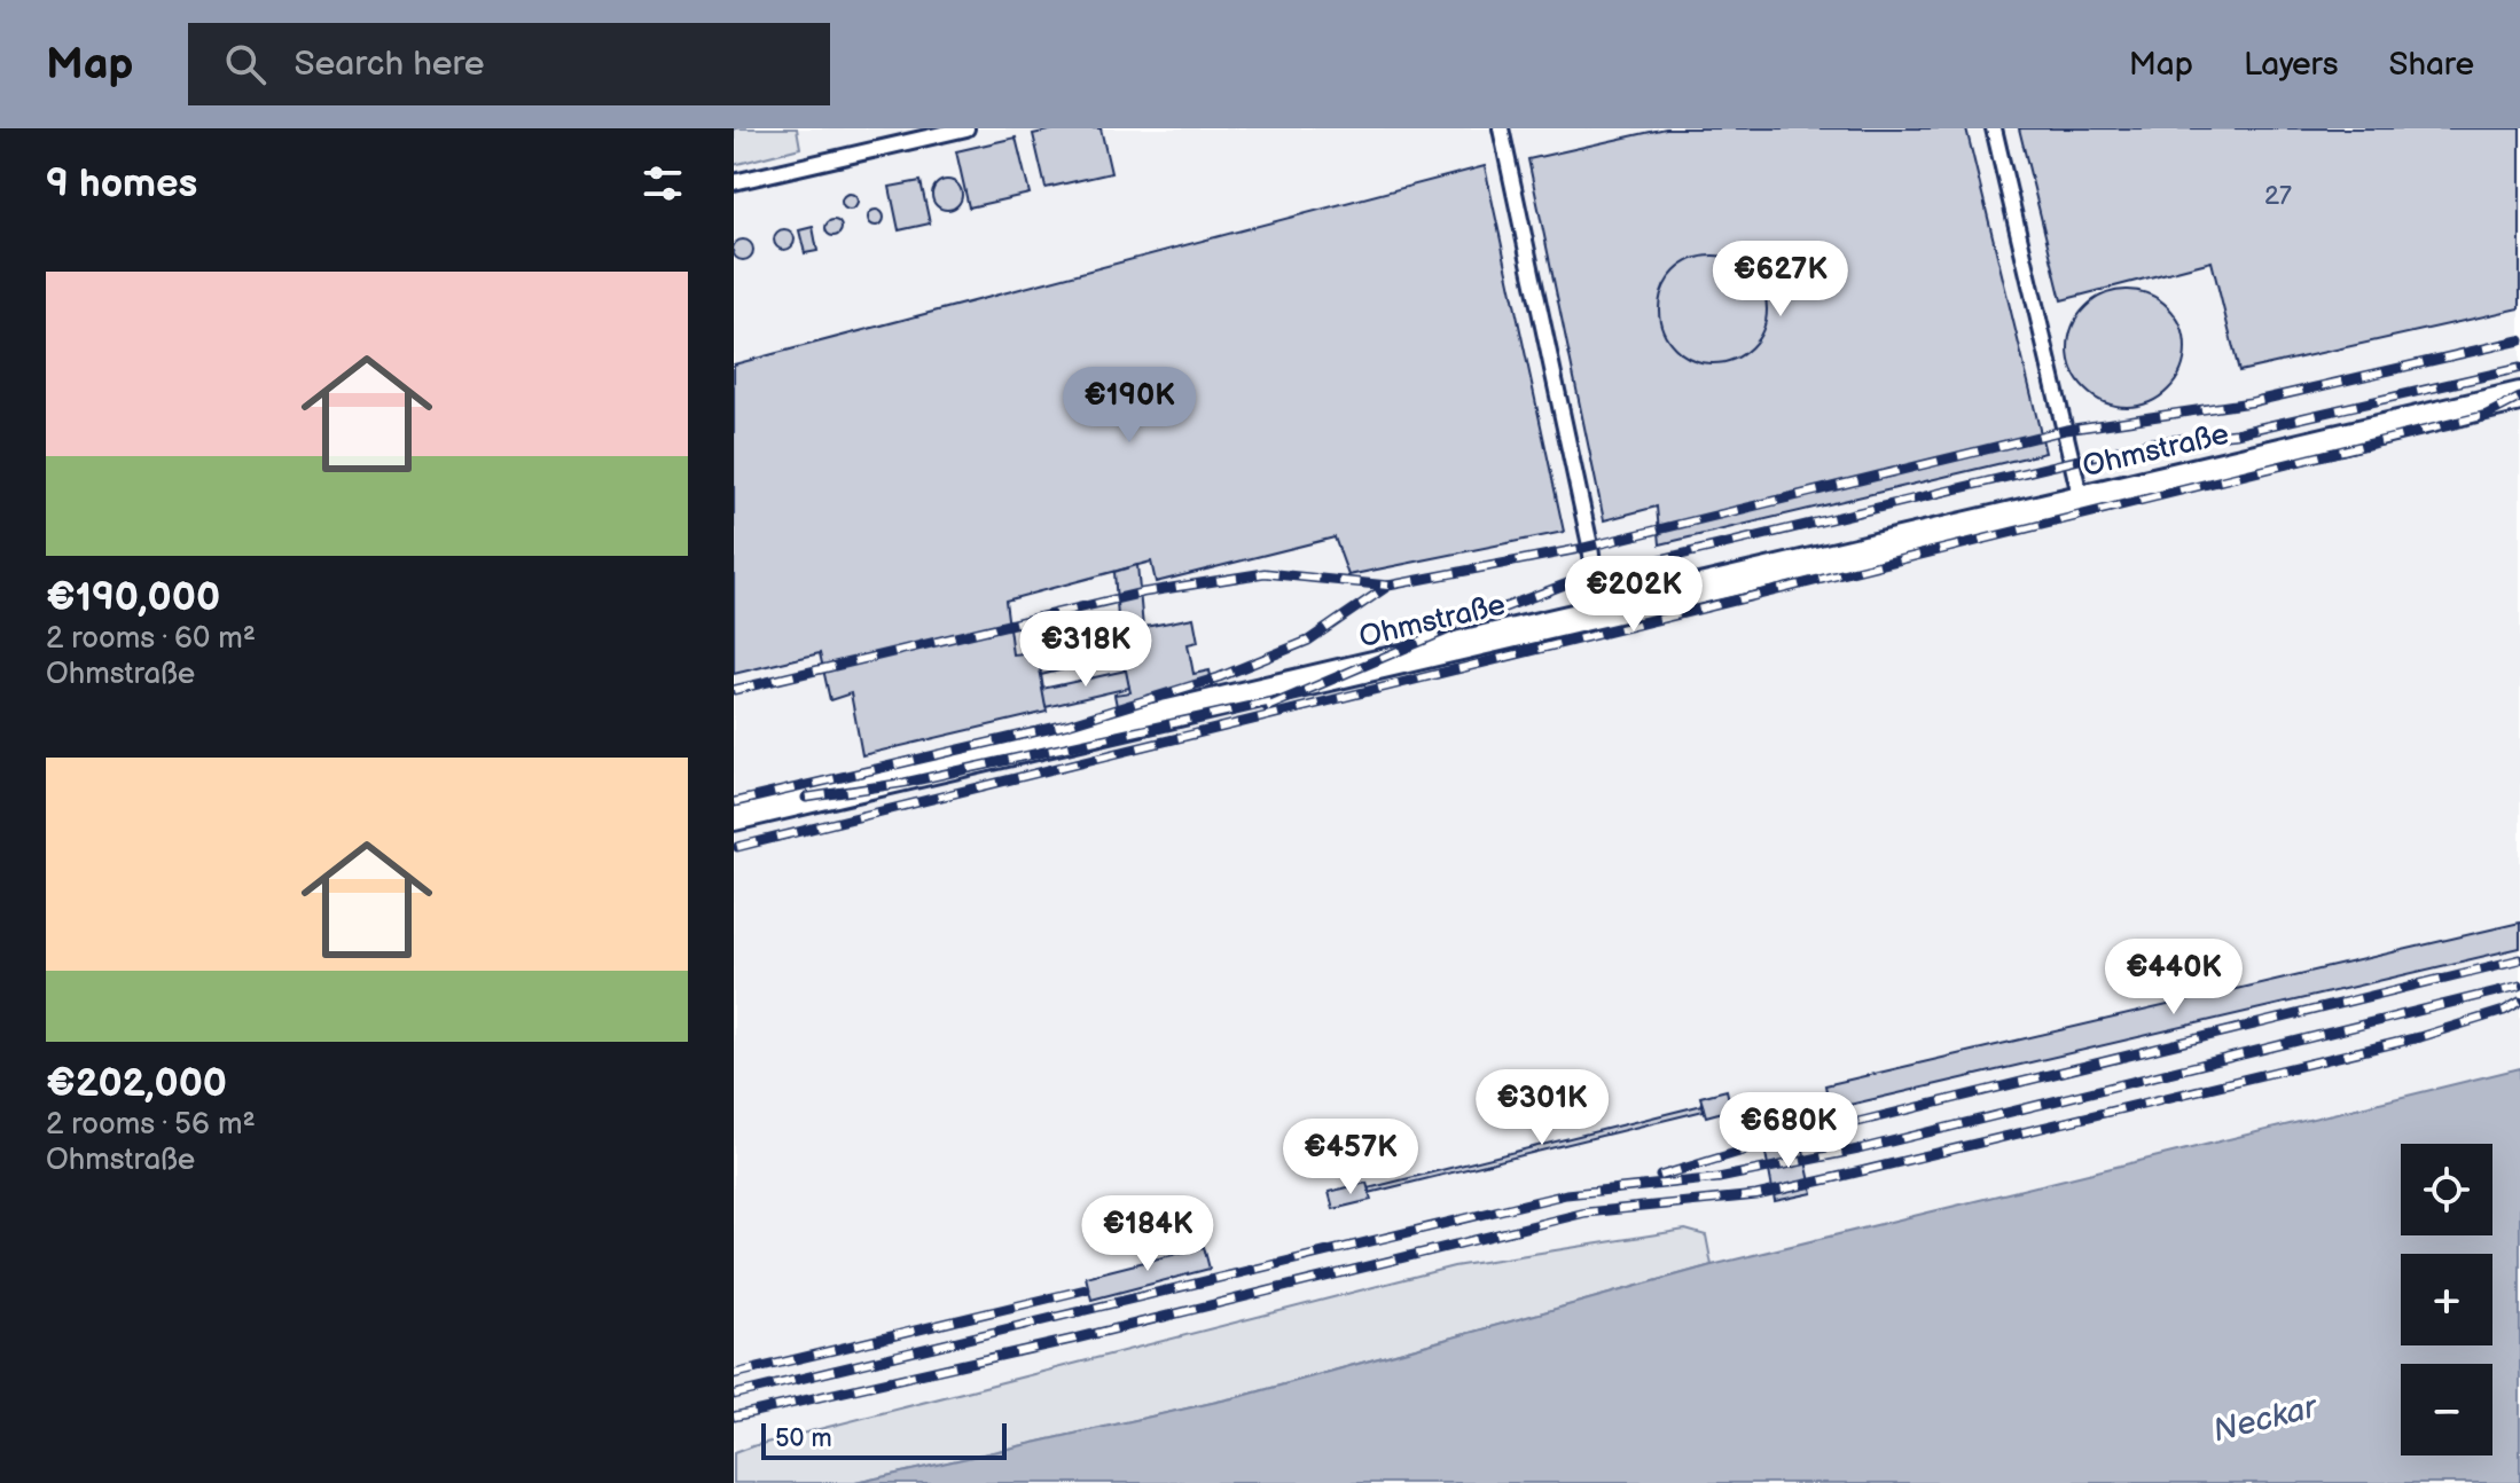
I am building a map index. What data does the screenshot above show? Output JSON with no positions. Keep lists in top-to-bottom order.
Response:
{
  "streets": {
    "street": ["Ohmstraße"]
  },
  "water": ["Neckar"],
  "house_numbers": ["27"],
  "scale_bar": "50 m",
  "page": {
    "header": "Map",
    "search": "Search here",
    "nav": ["Map", "Layers", "Share"],
    "heading": "9 homes",
    "list": [
      {
        "name": "€190,000",
        "note": "2 rooms · 60 m² · Ohmstraße"
      },
      {
        "name": "€202,000",
        "note": "2 rooms · 56 m² · Ohmstraße"
      }
    ],
    "price": [
      "€627K",
      "€190K",
      "€202K",
      "€318K",
      "€440K",
      "€301K",
      "€680K",
      "€457K",
      "€184K"
    ],
    "map_buttons": ["+", "−"],
    "scale": "50 m"
  }
}
